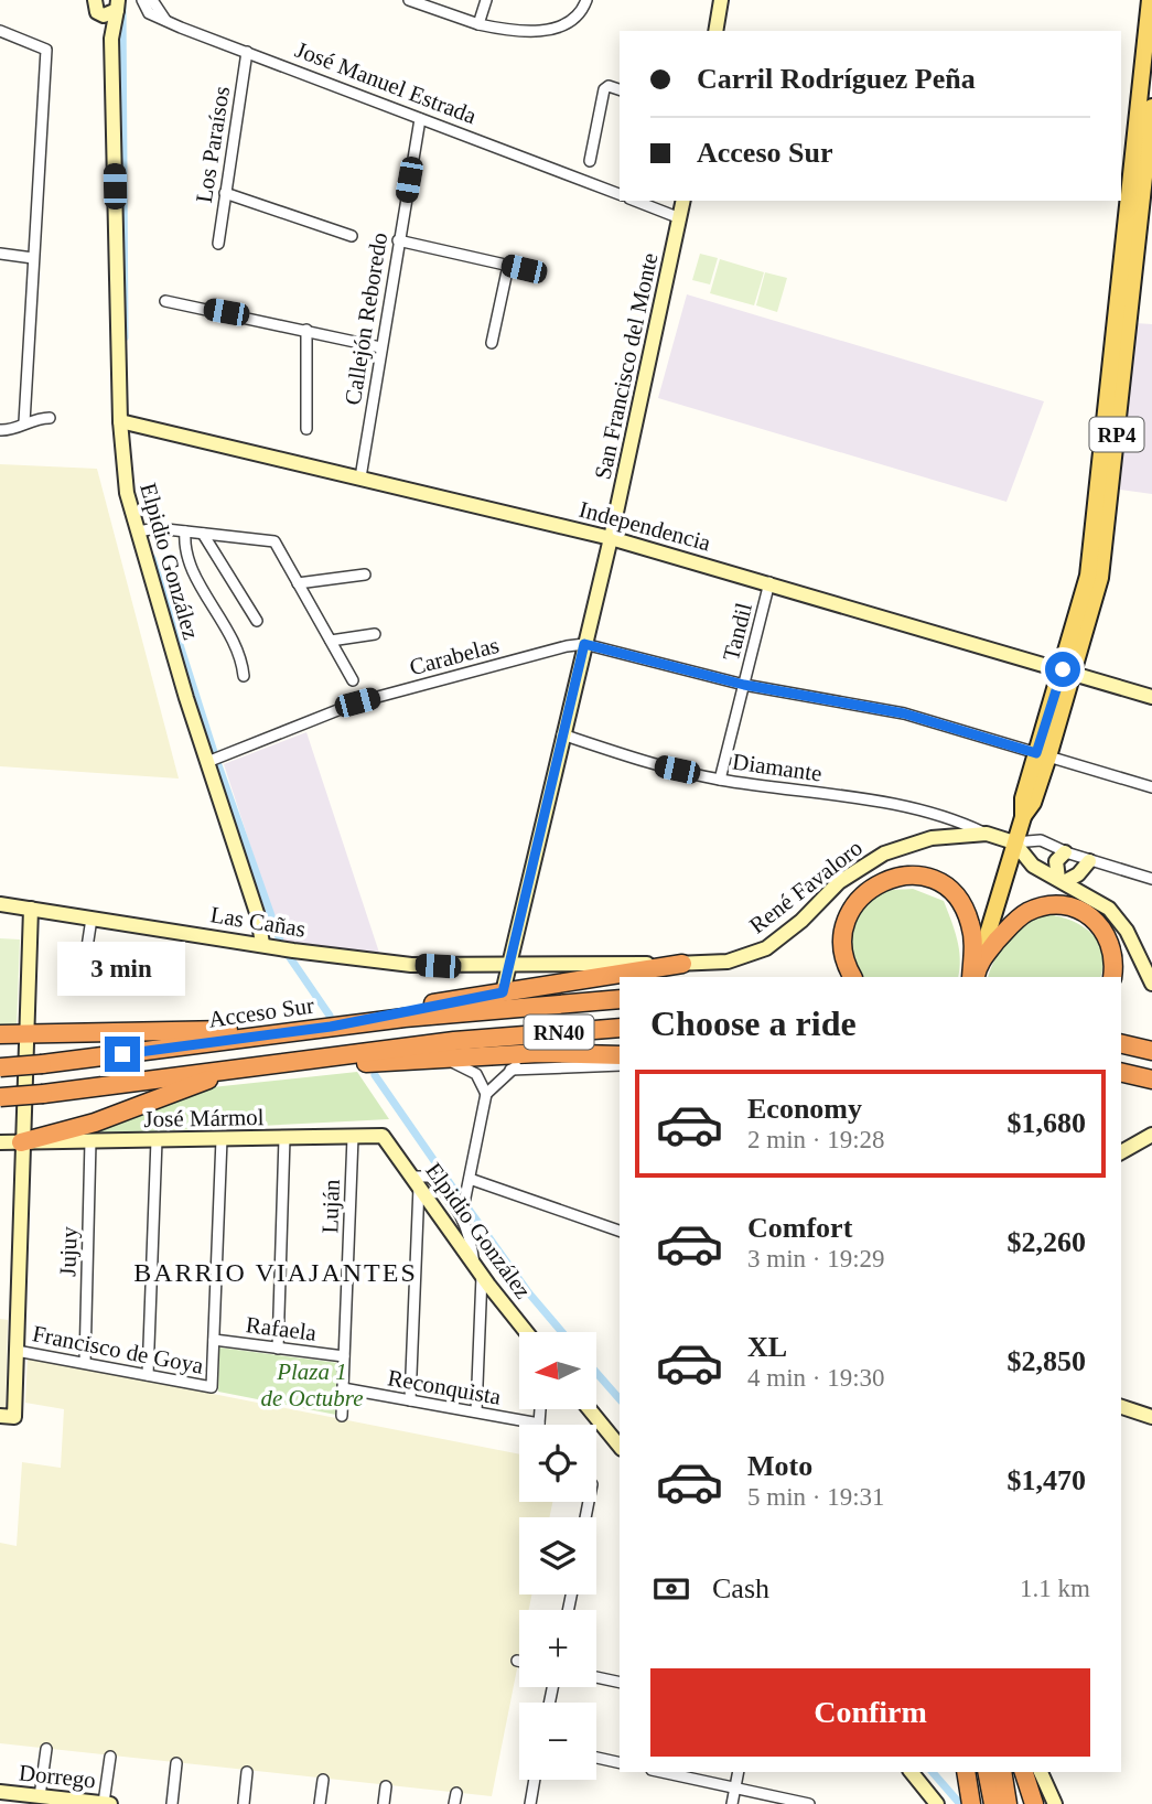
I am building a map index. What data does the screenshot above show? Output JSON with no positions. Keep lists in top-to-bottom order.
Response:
{
  "streets": {
    "highway": ["Acceso Sur", "RN40"],
    "main road": ["RP4"],
    "street": [
      "José Manuel Estrada",
      "Los Paraísos",
      "Callejón Reboredo",
      "San Francisco del Monte",
      "Independencia",
      "Elpidio González",
      "Tandil",
      "Carabelas",
      "Diamante",
      "René Favaloro",
      "Las Cañas",
      "José Mármol",
      "Luján",
      "Jujuy",
      "Rafaela",
      "Francisco de Goya",
      "Reconquista",
      "Dorrego"
    ]
  },
  "crossings": [
    ["José Manuel Estrada", "Los Paraísos"],
    ["José Manuel Estrada", "Callejón Reboredo"],
    ["Callejón Reboredo", "Independencia"],
    ["San Francisco del Monte", "Independencia"],
    ["San Francisco del Monte", "Carabelas"],
    ["San Francisco del Monte", "Diamante"],
    ["San Francisco del Monte", "René Favaloro"],
    ["San Francisco del Monte", "Las Cañas"],
    ["RP4", "Independencia"],
    ["RP4", "René Favaloro"],
    ["Independencia", "Elpidio González"],
    ["Independencia", "Tandil"],
    ["Elpidio González", "Carabelas"],
    ["Elpidio González", "Las Cañas"],
    ["Elpidio González", "José Mármol"],
    ["Tandil", "Diamante"],
    ["Diamante", "René Favaloro"],
    ["René Favaloro", "Las Cañas"],
    ["José Mármol", "Luján"],
    ["José Mármol", "Jujuy"],
    ["Luján", "Rafaela"],
    ["Luján", "Reconquista"],
    ["Jujuy", "Francisco de Goya"],
    ["Rafaela", "Francisco de Goya"]
  ],
  "districts": ["BARRIO VIAJANTES"],
  "parks": ["Plaza 1 de Octubre"],
  "north": "left",
  "page": {
    "banner": ["Carril Rodríguez Peña", "Acceso Sur"],
    "bubble": "3 min",
    "heading": "Choose a ride",
    "list": [
      {
        "name": "Economy",
        "note": "2 min · 19:28",
        "value": "$1,680"
      },
      {
        "name": "Comfort",
        "note": "3 min · 19:29",
        "value": "$2,260"
      },
      {
        "name": "XL",
        "note": "4 min · 19:30",
        "value": "$2,850"
      },
      {
        "name": "Moto",
        "note": "5 min · 19:31",
        "value": "$1,470"
      }
    ],
    "map_buttons": ["+", "−"],
    "pay": ["Cash", "1.1 km"],
    "buttons": "Confirm"
  }
}
